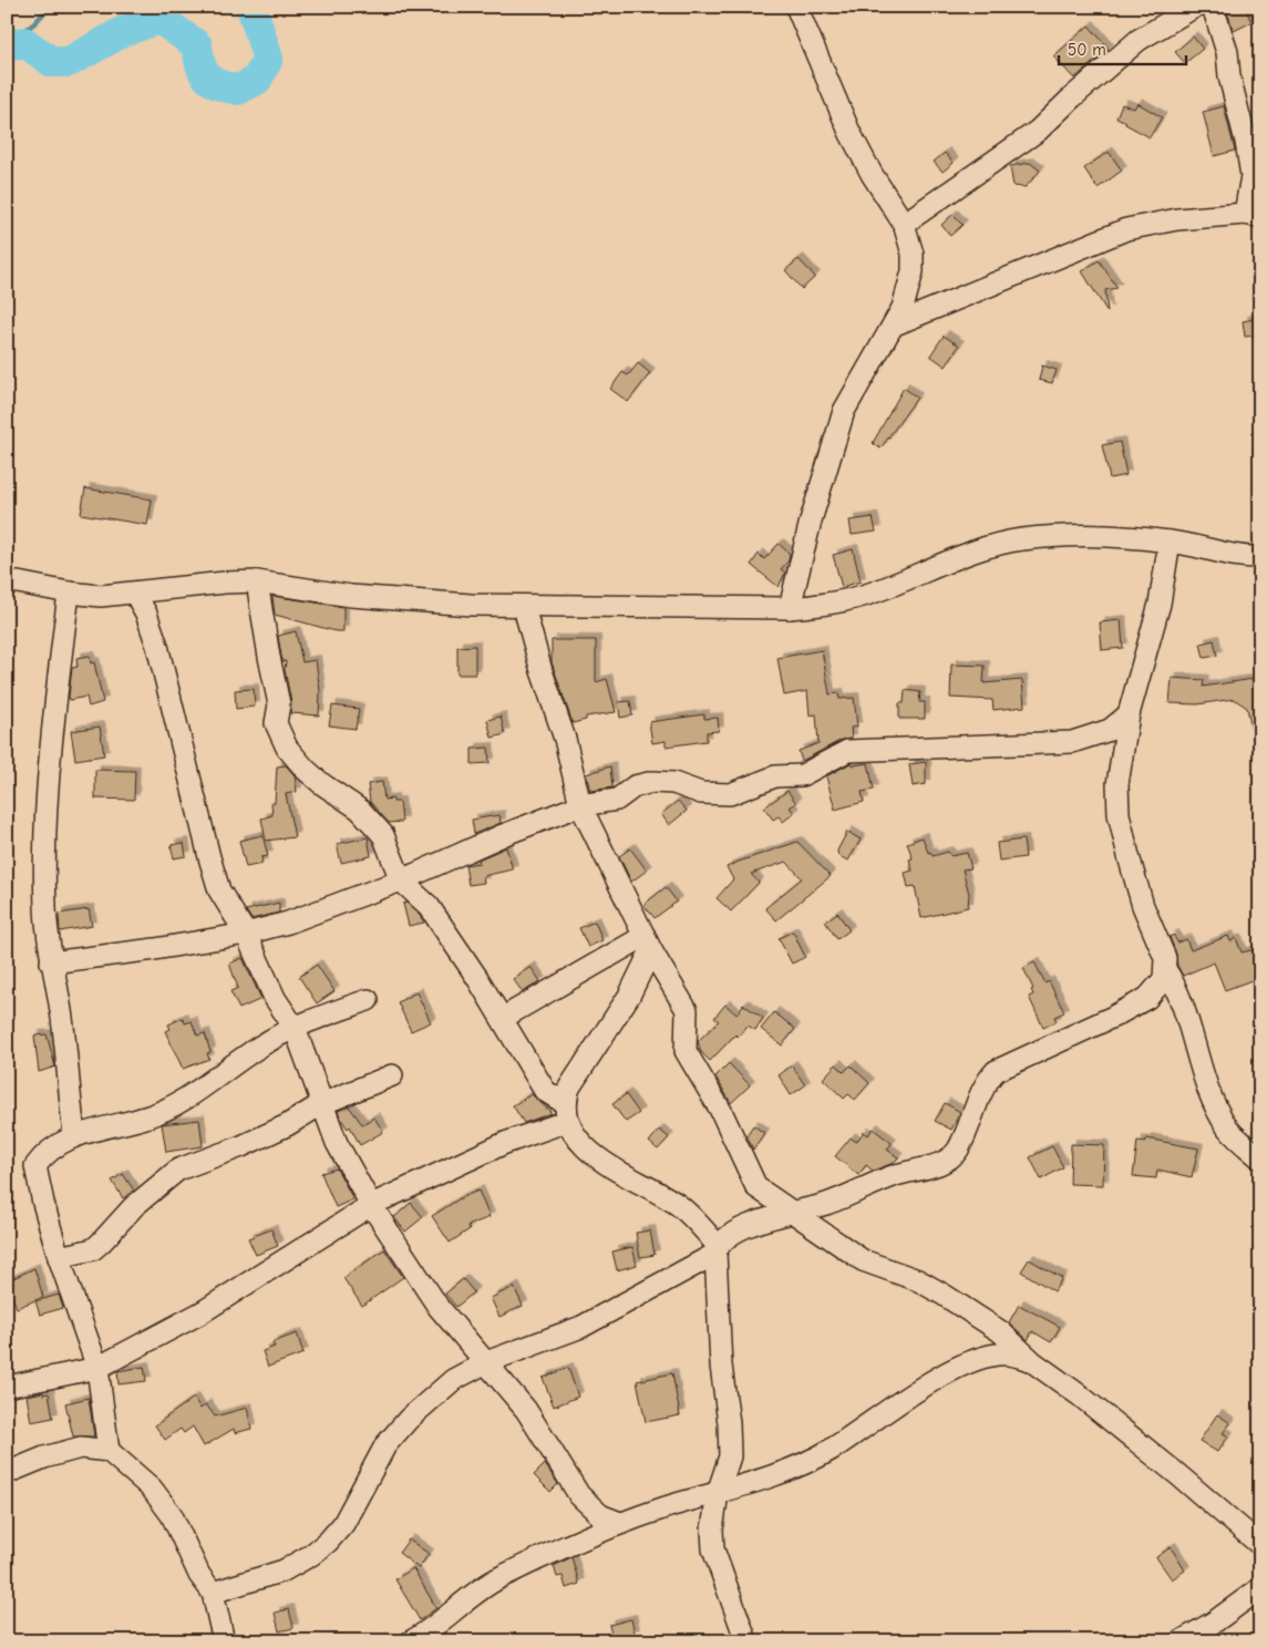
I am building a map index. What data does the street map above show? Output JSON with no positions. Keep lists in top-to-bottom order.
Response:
{
  "scale_bar": "50 m"
}
